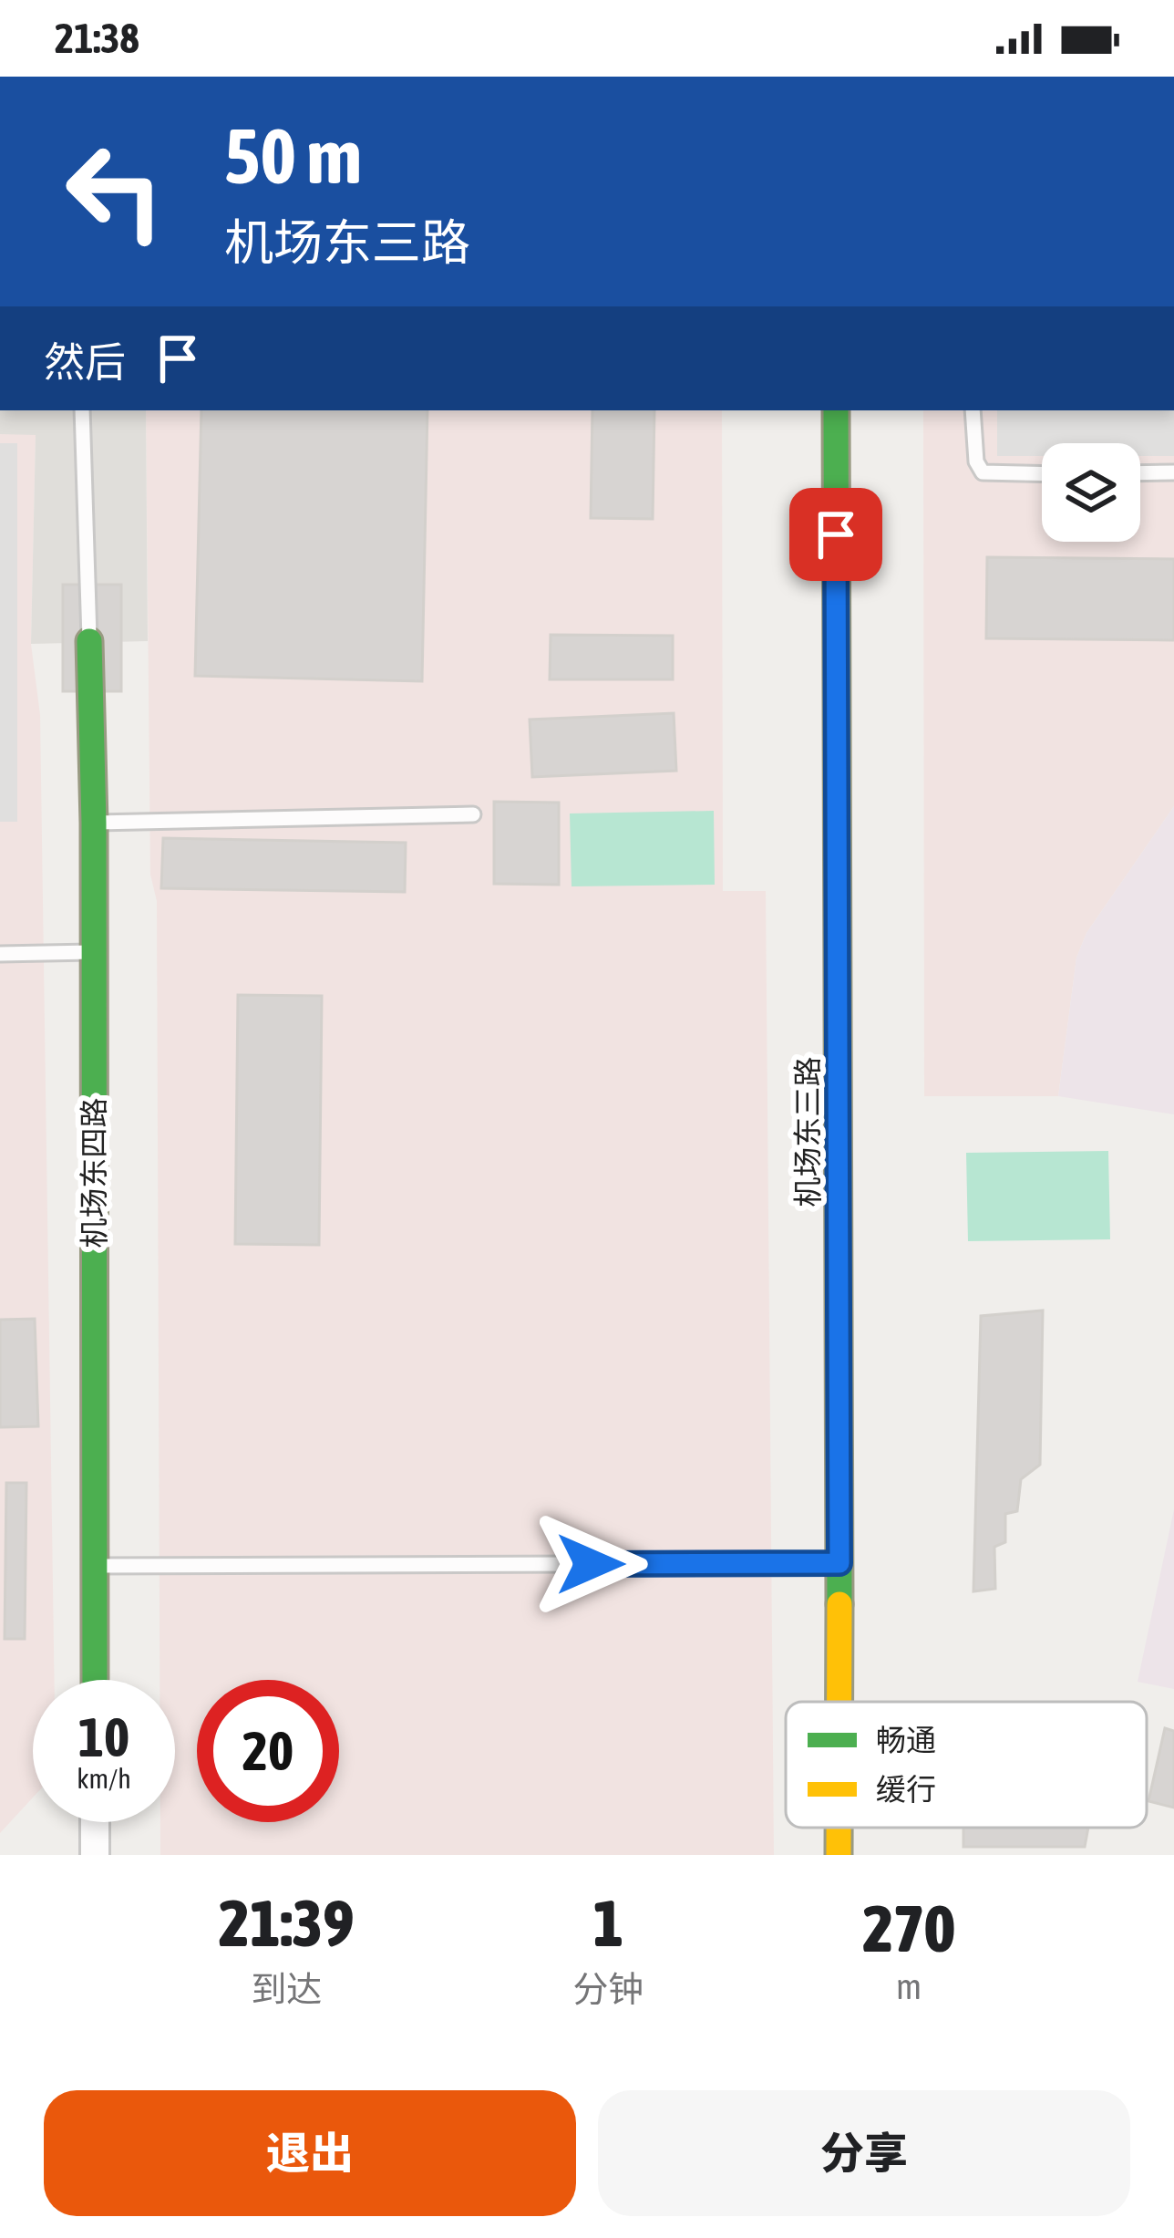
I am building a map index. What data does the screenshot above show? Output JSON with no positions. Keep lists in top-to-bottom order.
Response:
{
  "streets": {
    "street": ["机场东三路", "机场东四路"]
  },
  "legend": ["畅通", "缓行"],
  "page": {
    "status": "21:38",
    "turn": ["50 m", "机场东三路"],
    "then": "然后",
    "speed": "10 km/h",
    "limit": "20",
    "eta": [
      "21:39",
      "到达",
      "1",
      "分钟",
      "270",
      "m"
    ],
    "buttons": ["退出", "分享"]
  }
}
